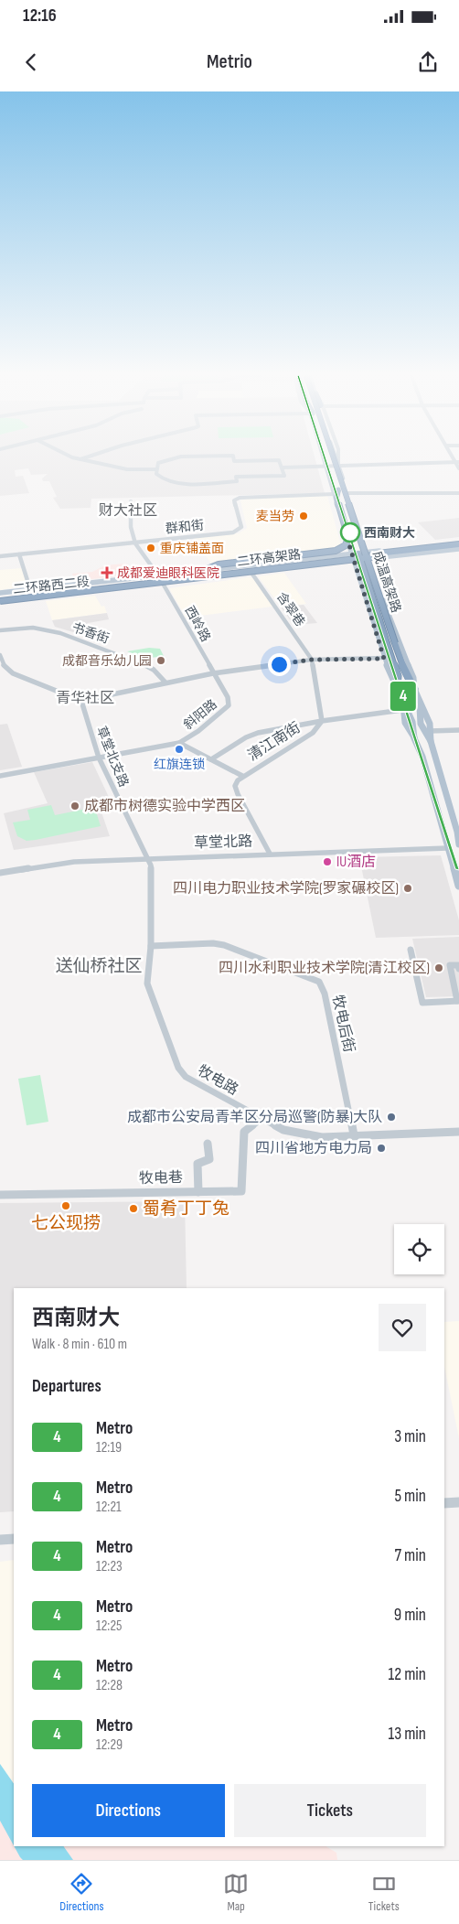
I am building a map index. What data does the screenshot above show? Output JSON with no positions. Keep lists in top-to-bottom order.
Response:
{
  "streets": {
    "highway": ["二环高架路", "成温高架路"],
    "main road": ["二环路西二段"],
    "street": [
      "群和街",
      "含翠巷",
      "西岭路",
      "书香街",
      "斜阳路",
      "清江南街",
      "草堂北支路",
      "草堂北路",
      "牧电后街",
      "牧电路",
      "牧电巷"
    ]
  },
  "crossings": [
    ["群和街", "成温高架路"],
    ["群和街", "西岭路"],
    ["二环高架路", "二环路西二段"],
    ["二环路西二段", "含翠巷"],
    ["二环路西二段", "西岭路"],
    ["西岭路", "斜阳路"],
    ["书香街", "斜阳路"],
    ["斜阳路", "草堂北支路"],
    ["清江南街", "草堂北路"],
    ["草堂北支路", "草堂北路"],
    ["草堂北支路", "牧电路"],
    ["草堂北路", "牧电路"],
    ["牧电后街", "牧电路"],
    ["牧电路", "牧电巷"]
  ],
  "districts": ["财大社区", "青华社区", "送仙桥社区"],
  "places": {
    "other": [
      "麦当劳",
      "西南财大",
      "重庆铺盖面",
      "成都音乐幼儿园",
      "红旗连锁",
      "成都市树德实验中学西区",
      "IU酒店",
      "四川电力职业技术学院(罗家碾校区)",
      "四川水利职业技术学院(清江校区)",
      "成都市公安局青羊区分局巡警(防暴)大队",
      "四川省地方电力局",
      "七公现捞",
      "蜀肴丁丁兔"
    ],
    "health": ["成都爱迪眼科医院"]
  },
  "lines": ["metro line 4"],
  "page": {
    "status": "12:16",
    "header": "Metrio",
    "on_map": "4",
    "heading": [
      ["西南财大", "Walk · 8 min · 610 m"],
      "Departures"
    ],
    "list": [
      {
        "mark": "4",
        "name": "Metro",
        "note": "12:19",
        "value": "3 min"
      },
      {
        "mark": "4",
        "name": "Metro",
        "note": "12:21",
        "value": "5 min"
      },
      {
        "mark": "4",
        "name": "Metro",
        "note": "12:23",
        "value": "7 min"
      },
      {
        "mark": "4",
        "name": "Metro",
        "note": "12:25",
        "value": "9 min"
      },
      {
        "mark": "4",
        "name": "Metro",
        "note": "12:28",
        "value": "12 min"
      },
      {
        "mark": "4",
        "name": "Metro",
        "note": "12:29",
        "value": "13 min"
      }
    ],
    "buttons": ["Directions", "Tickets"],
    "tabs": ["Directions", "Map", "Tickets"]
  }
}
